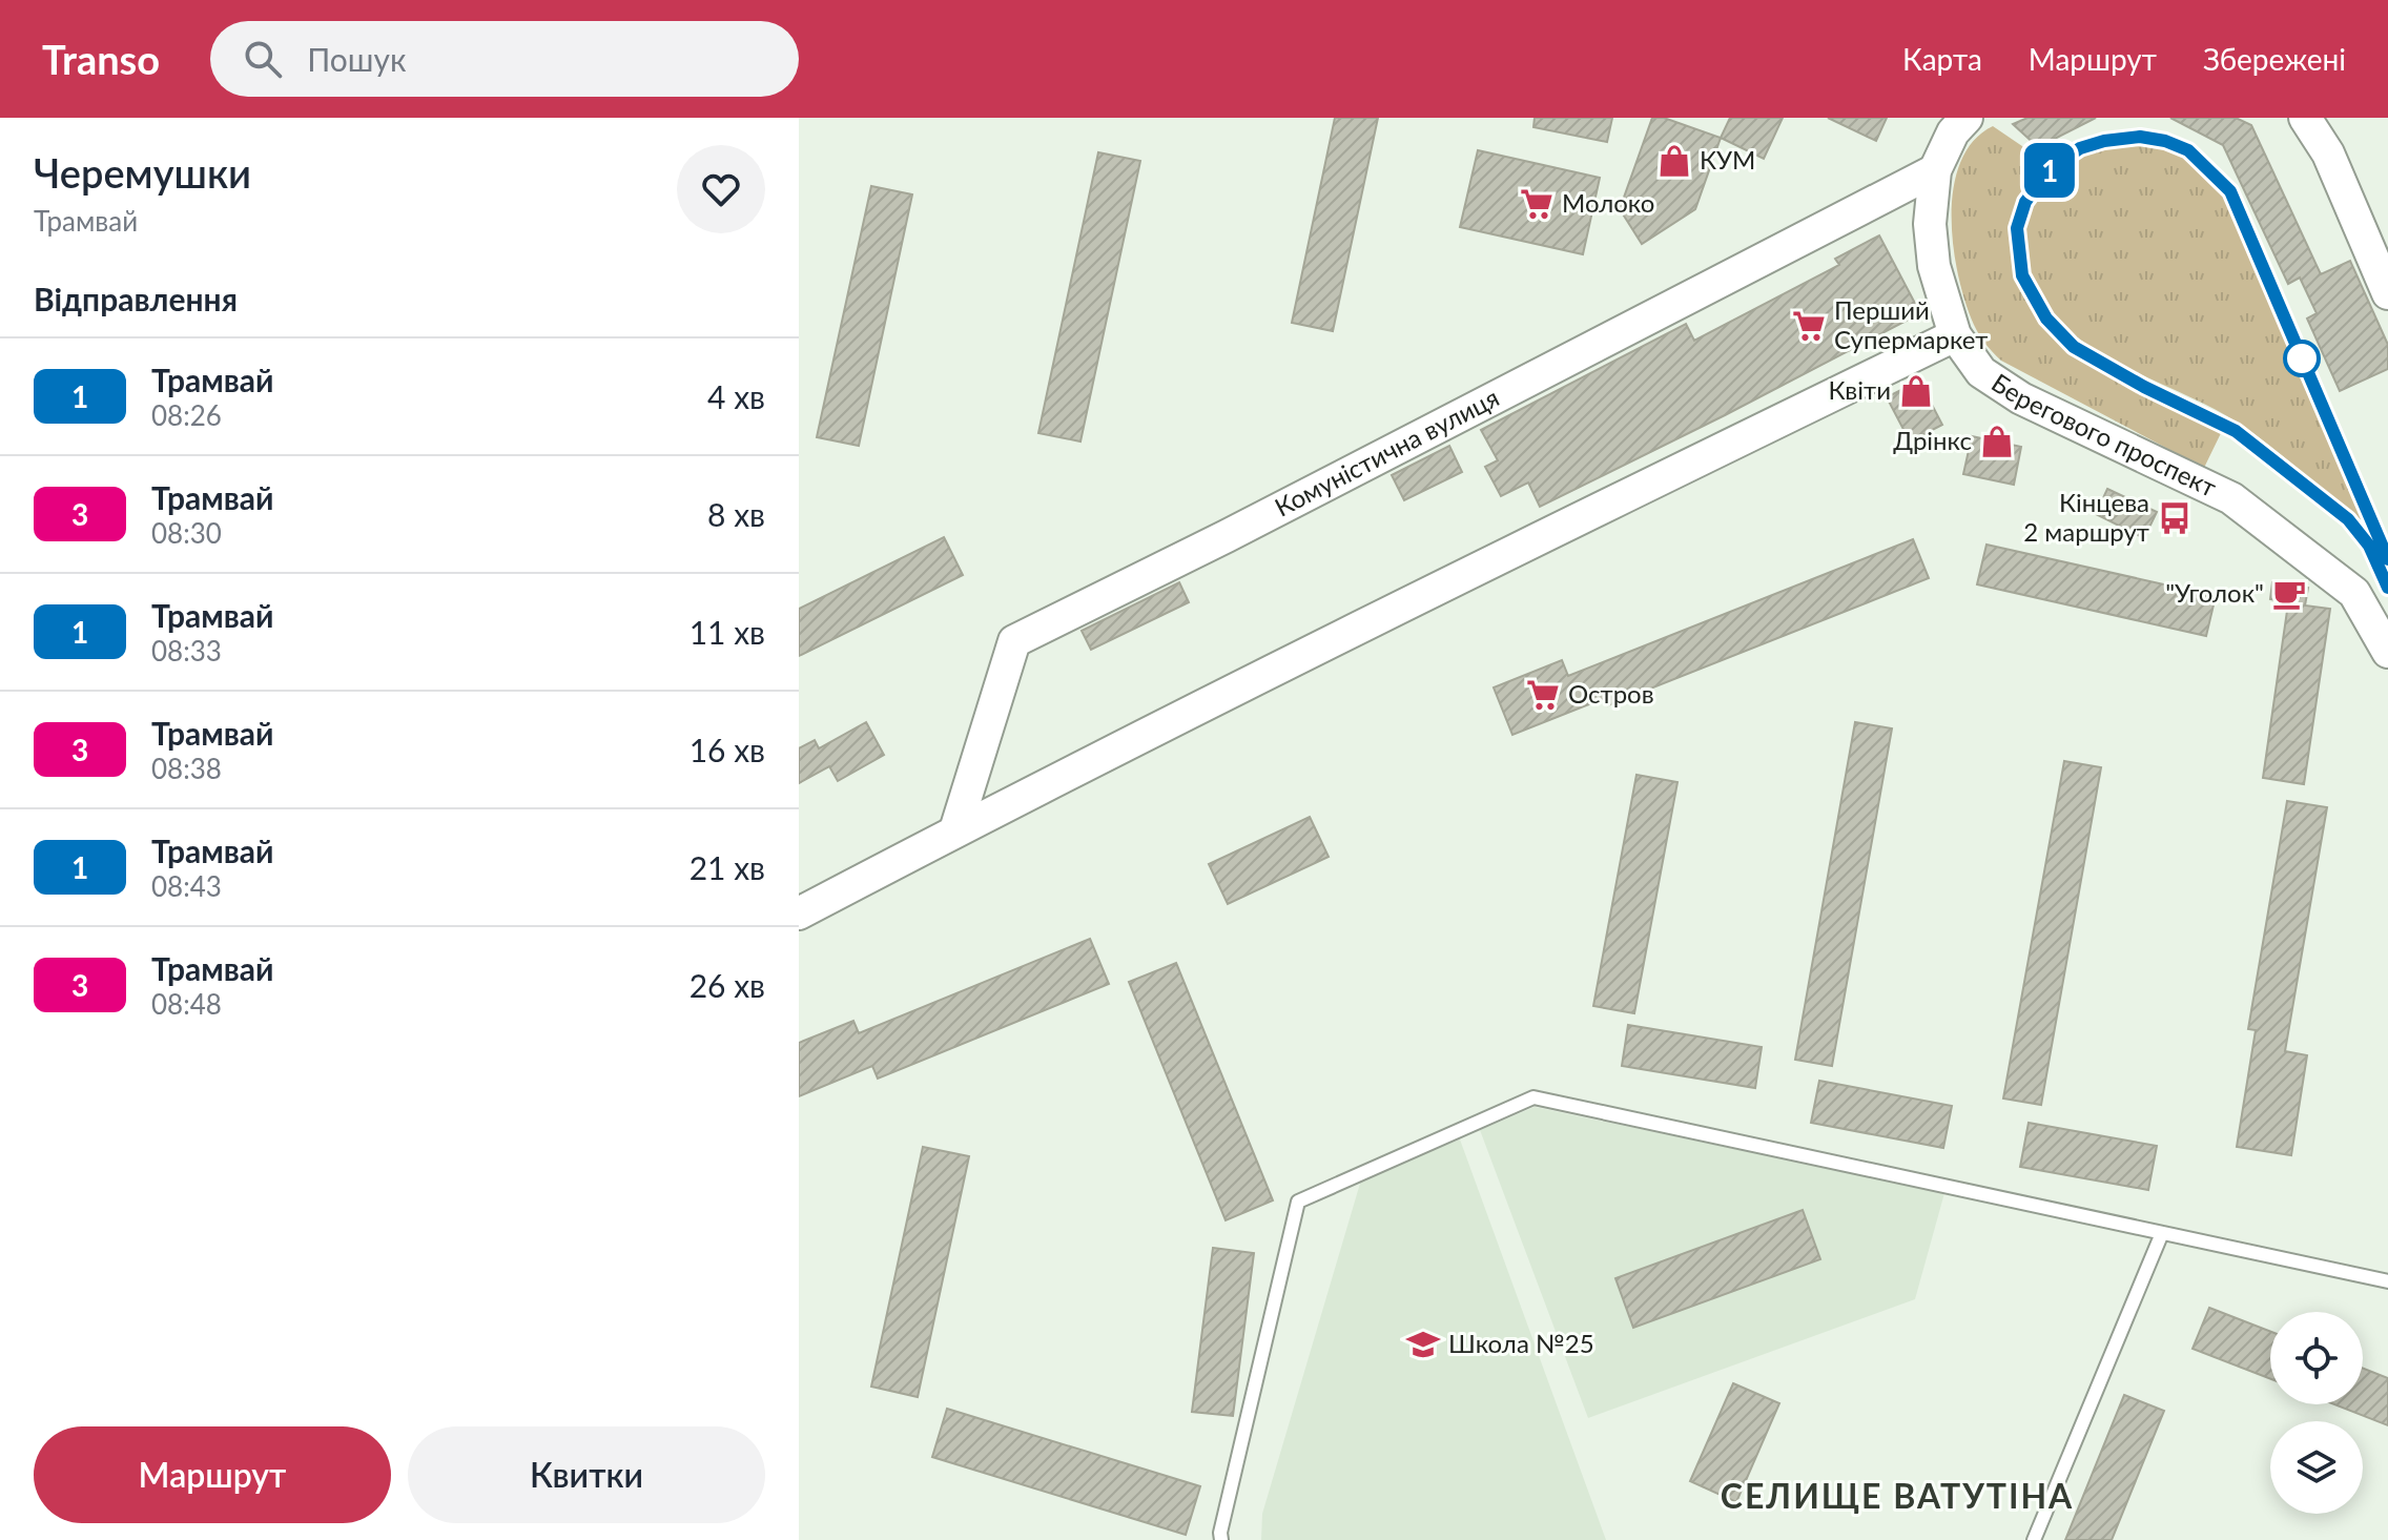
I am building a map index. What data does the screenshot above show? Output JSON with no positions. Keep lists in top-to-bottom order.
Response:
{
  "streets": {
    "street": ["Берегового проспект", "Комуністична вулиця"]
  },
  "crossings": [
    ["Берегового проспект", "Комуністична вулиця"]
  ],
  "districts": ["СЕЛИЩЕ ВАТУТІНА"],
  "places": {
    "shop": ["КУМ", "Квіти", "Дрінкс"],
    "supermarket": ["Молоко", "Перший Супермаркет", "Остров"],
    "bus stop": ["Кінцева 2 маршрут"],
    "cafe": ["\"Уголок\""],
    "school or university": ["Школа №25"]
  },
  "lines": ["tram line 1"],
  "page": {
    "header": "Transo",
    "search": "Пошук",
    "nav": ["Карта", "Маршрут", "Збережені"],
    "heading": [
      ["Черемушки", "Трамвай"],
      "Відправлення"
    ],
    "on_map": "1",
    "list": [
      {
        "mark": "1",
        "name": "Трамвай",
        "note": "08:26",
        "value": "4 хв"
      },
      {
        "mark": "3",
        "name": "Трамвай",
        "note": "08:30",
        "value": "8 хв"
      },
      {
        "mark": "1",
        "name": "Трамвай",
        "note": "08:33",
        "value": "11 хв"
      },
      {
        "mark": "3",
        "name": "Трамвай",
        "note": "08:38",
        "value": "16 хв"
      },
      {
        "mark": "1",
        "name": "Трамвай",
        "note": "08:43",
        "value": "21 хв"
      },
      {
        "mark": "3",
        "name": "Трамвай",
        "note": "08:48",
        "value": "26 хв"
      }
    ],
    "buttons": ["Маршрут", "Квитки"]
  }
}
